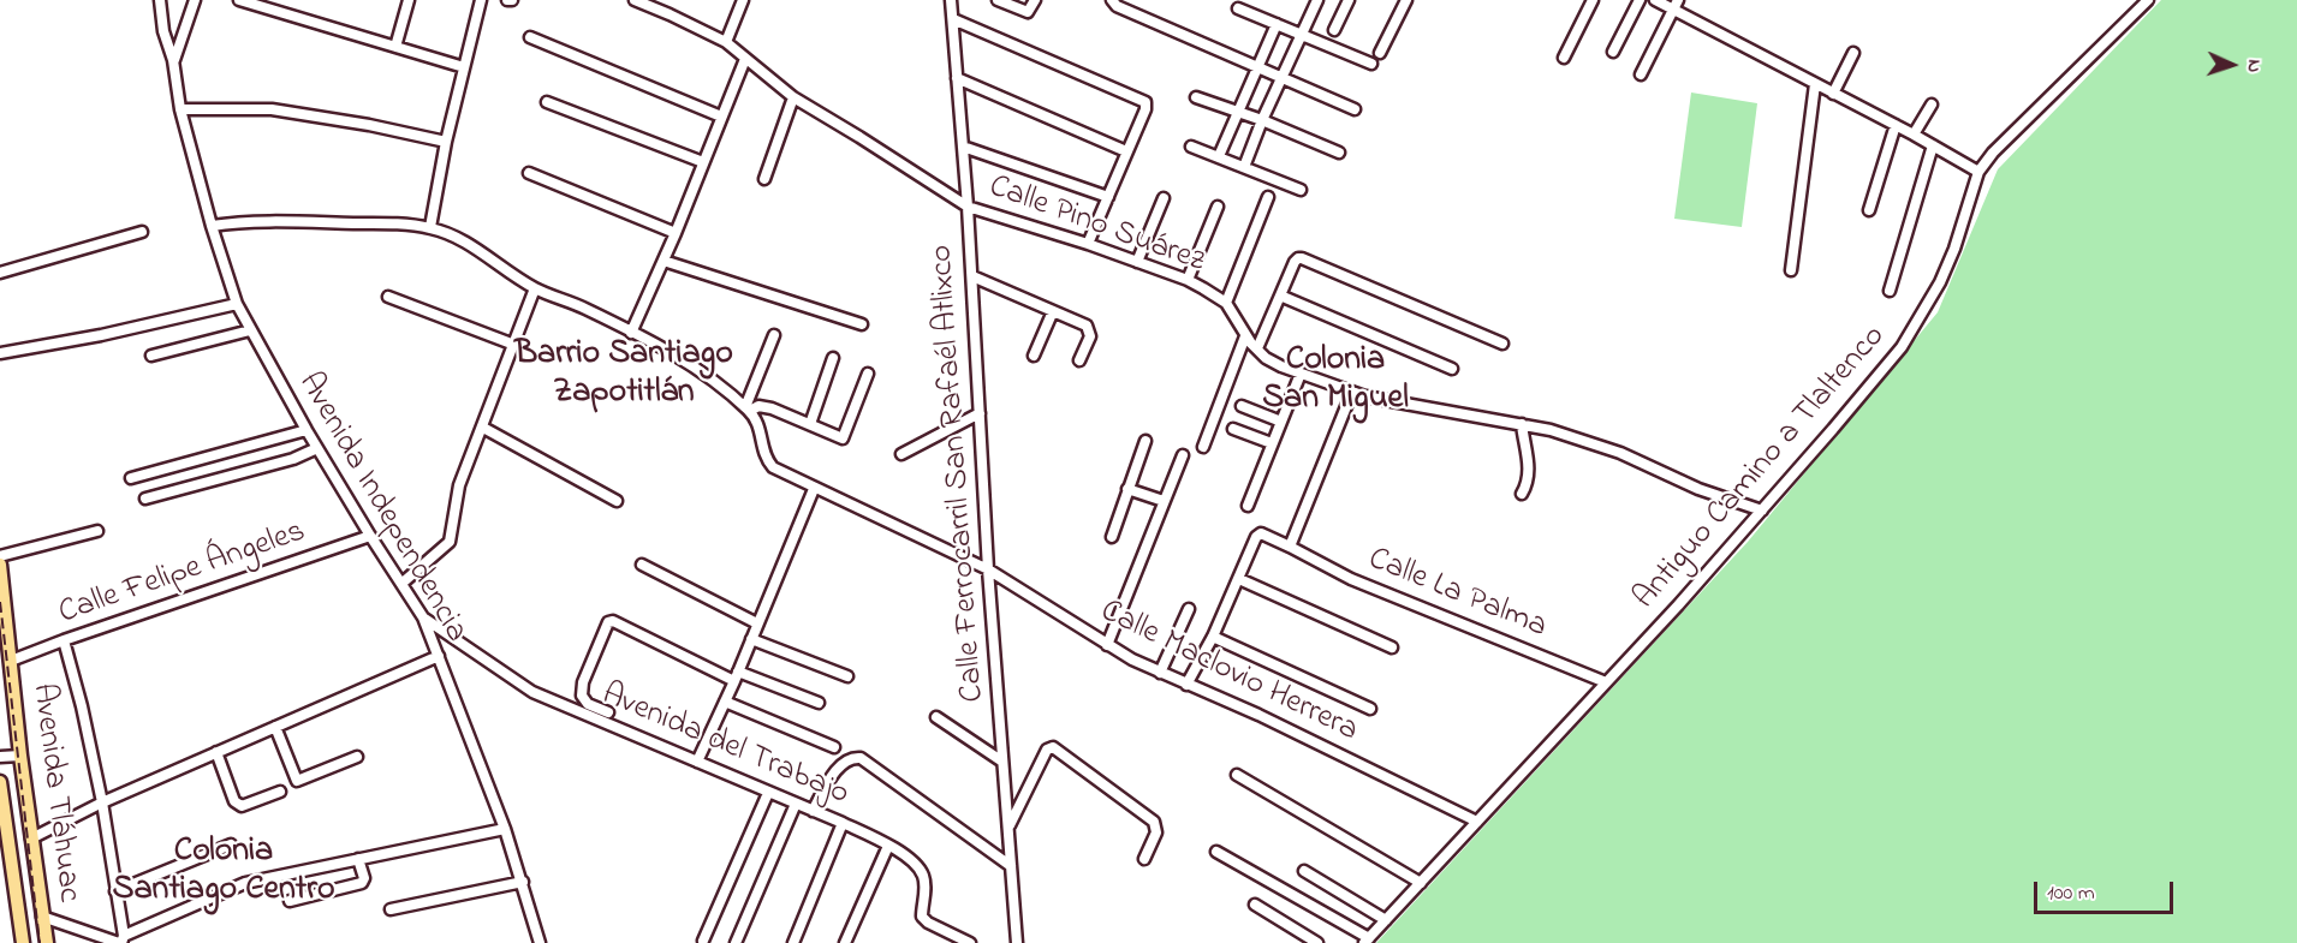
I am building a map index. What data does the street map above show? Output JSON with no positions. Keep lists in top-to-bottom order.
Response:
{
  "streets": {
    "main road": ["Avenida Tláhuac"],
    "street": [
      "Calle Pino Suárez",
      "Antiguo Camino a Tlaltenco",
      "Calle Ferrocarril San Rafaél Atlixco",
      "Avenida Independencia",
      "Calle Felipe Ángeles",
      "Calle La Palma",
      "Calle Maclovio Herrera",
      "Avenida del Trabajo"
    ]
  },
  "crossings": [
    ["Calle Pino Suárez", "Antiguo Camino a Tlaltenco"],
    ["Calle Pino Suárez", "Calle Ferrocarril San Rafaél Atlixco"],
    ["Antiguo Camino a Tlaltenco", "Calle La Palma"],
    ["Antiguo Camino a Tlaltenco", "Calle Maclovio Herrera"],
    ["Calle Ferrocarril San Rafaél Atlixco", "Calle Maclovio Herrera"],
    ["Avenida Independencia", "Calle Felipe Ángeles"],
    ["Avenida Independencia", "Calle Maclovio Herrera"],
    ["Avenida Independencia", "Avenida del Trabajo"],
    ["Calle Felipe Ángeles", "Avenida Tláhuac"]
  ],
  "districts": ["Barrio Santiago Zapotitlán", "Colonia San Miguel", "Colonia Santiago Centro"],
  "scale_bar": "100 m",
  "north": "right"
}
